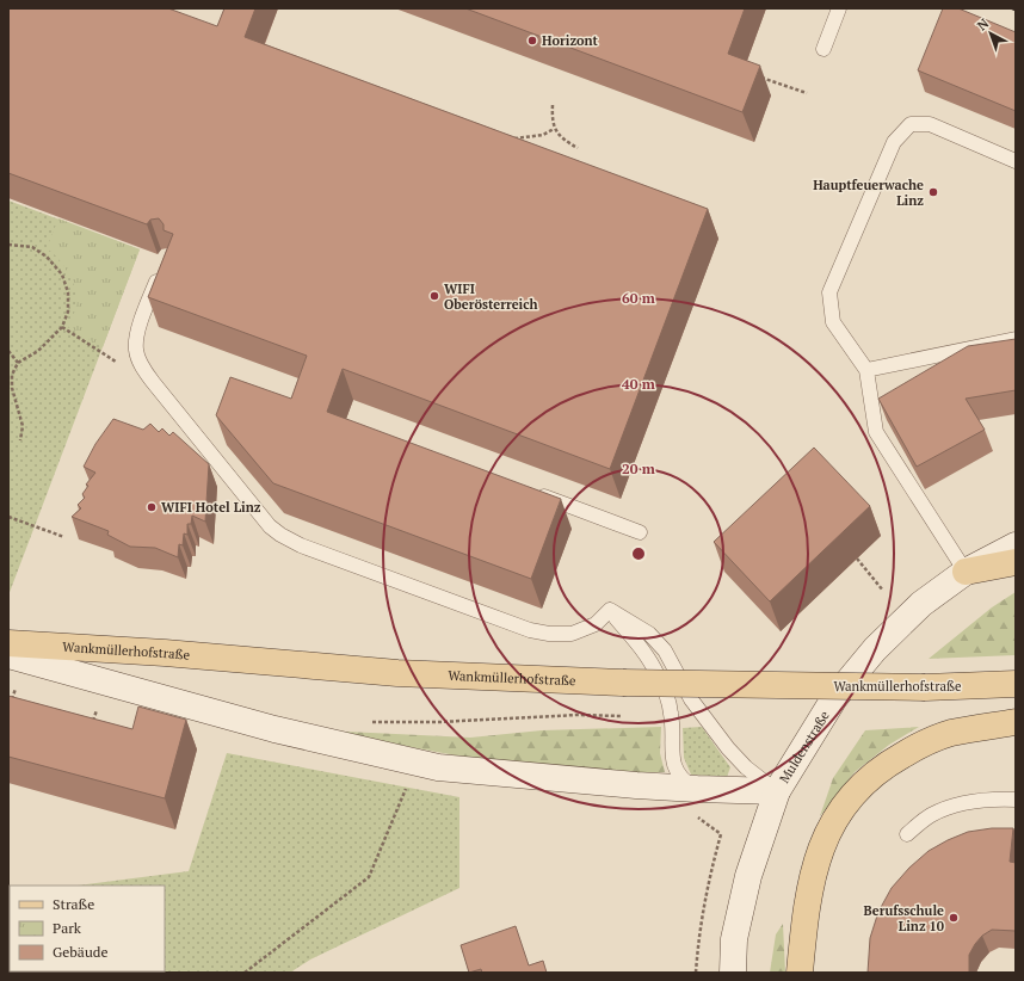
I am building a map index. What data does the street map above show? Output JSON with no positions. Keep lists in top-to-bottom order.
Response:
{
  "streets": {
    "main road": ["Wankmüllerhofstraße", "Muldenstraße"]
  },
  "crossings": [
    ["Wankmüllerhofstraße", "Muldenstraße"]
  ],
  "places": [
    "Horizont",
    "Hauptfeuerwache Linz",
    "WIFI Oberösterreich",
    "WIFI Hotel Linz",
    "Berufsschule Linz 10"
  ],
  "legend": ["Straße", "Park", "Gebäude"],
  "north": "top left",
  "rings": ["60 m", "40 m", "20 m"]
}
